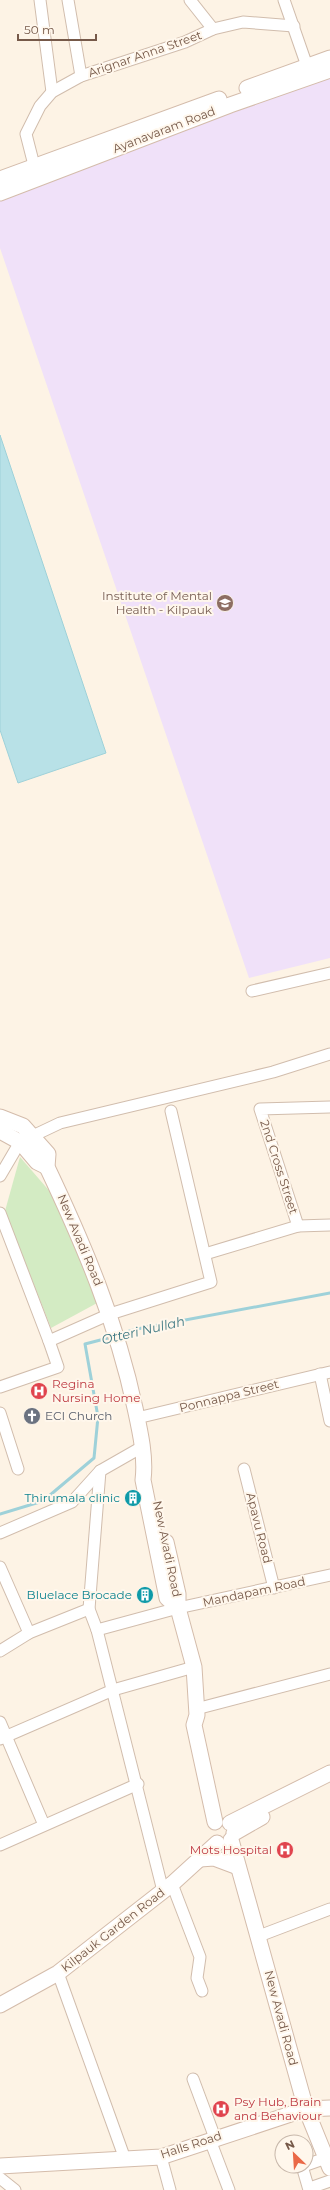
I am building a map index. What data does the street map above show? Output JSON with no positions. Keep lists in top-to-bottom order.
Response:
{
  "streets": {
    "main road": [
      "Ayanavaram Road",
      "New Avadi Road",
      "Kilpauk Garden Road",
      "Halls Road"
    ],
    "street": [
      "Arignar Anna Street",
      "2nd Cross Street",
      "Ponnappa Street",
      "Apavu Road",
      "Mandapam Road"
    ]
  },
  "crossings": [
    ["New Avadi Road", "Ponnappa Street"],
    ["New Avadi Road", "Mandapam Road"],
    ["New Avadi Road", "Kilpauk Garden Road"],
    ["New Avadi Road", "Halls Road"],
    ["Apavu Road", "Mandapam Road"]
  ],
  "water": ["Otteri Nullah"],
  "places": {
    "school or university": ["Institute of Mental Health - Kilpauk"],
    "hospital": ["Regina Nursing Home", "Mots Hospital", "Psy Hub, Brain and Behaviour"],
    "church": ["ECI Church"],
    "building": ["Thirumala clinic", "Bluelace Brocade"]
  },
  "scale_bar": "50 m",
  "north": "top left"
}
